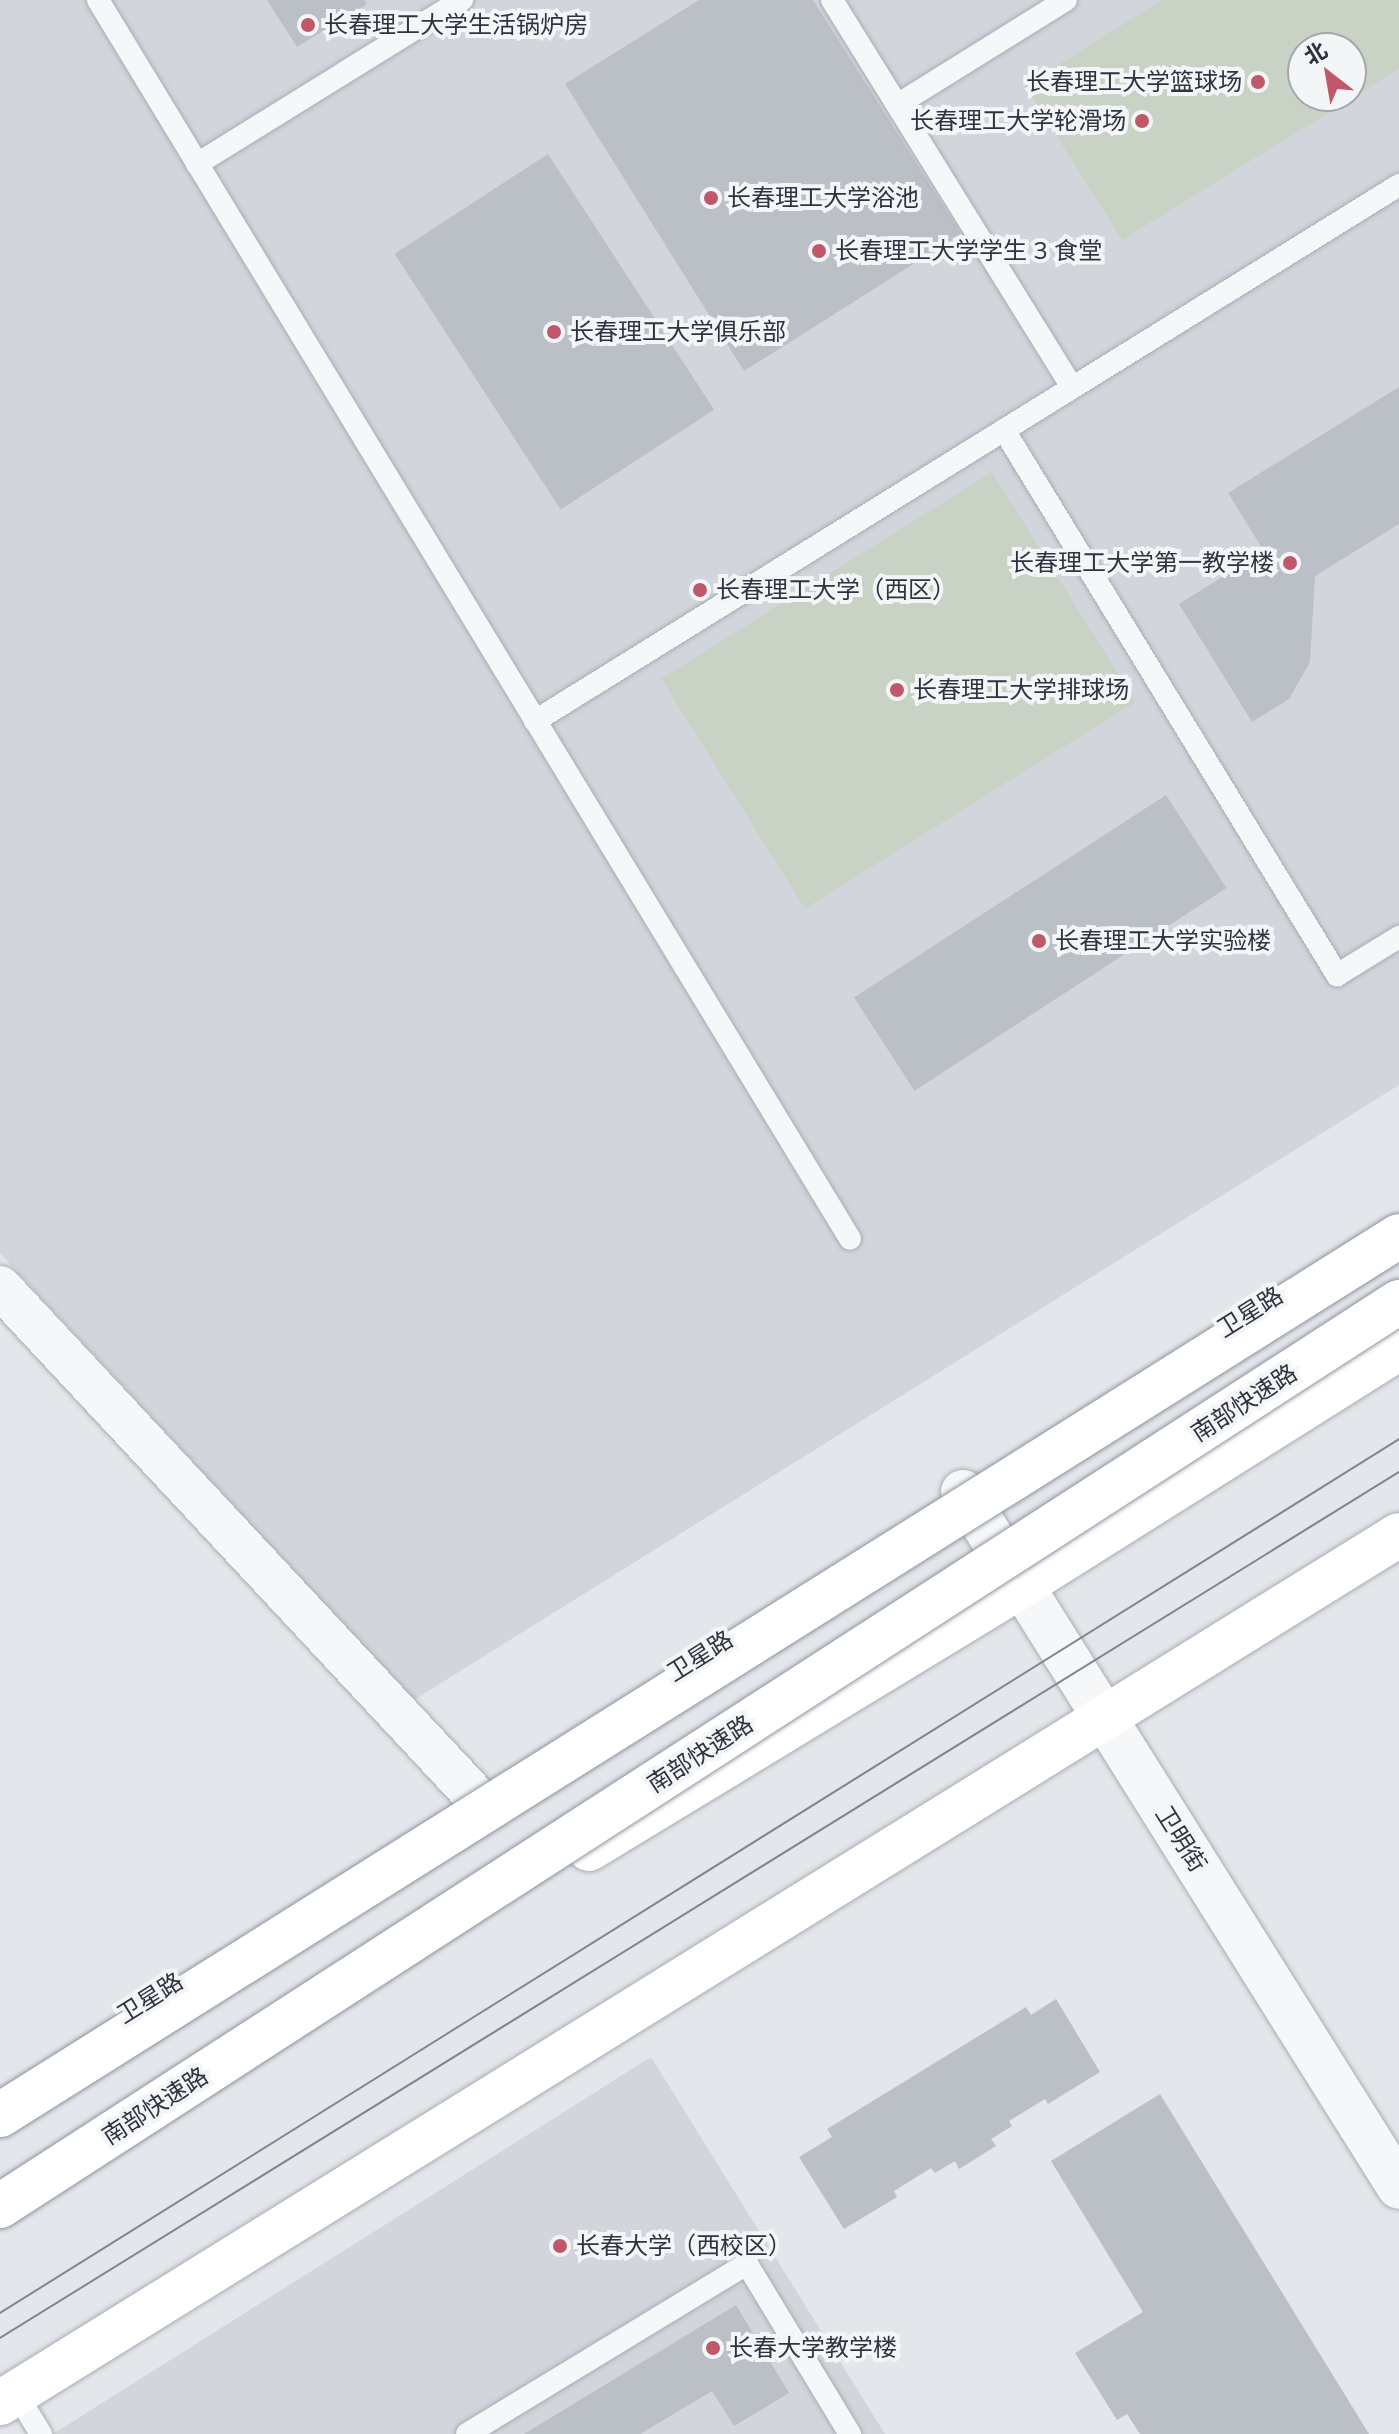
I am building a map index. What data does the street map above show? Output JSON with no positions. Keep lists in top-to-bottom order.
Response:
{
  "streets": {
    "main road": ["卫星路", "南部快速路"],
    "street": ["卫明街"]
  },
  "crossings": [
    ["卫星路", "卫明街"]
  ],
  "places": [
    "长春理工大学生活锅炉房",
    "长春理工大学篮球场",
    "长春理工大学轮滑场",
    "长春理工大学浴池",
    "长春理工大学学生 3 食堂",
    "长春理工大学俱乐部",
    "长春理工大学第一教学楼",
    "长春理工大学（西区）",
    "长春理工大学排球场",
    "长春理工大学实验楼",
    "长春大学（西校区）",
    "长春大学教学楼"
  ],
  "north": "top left"
}
